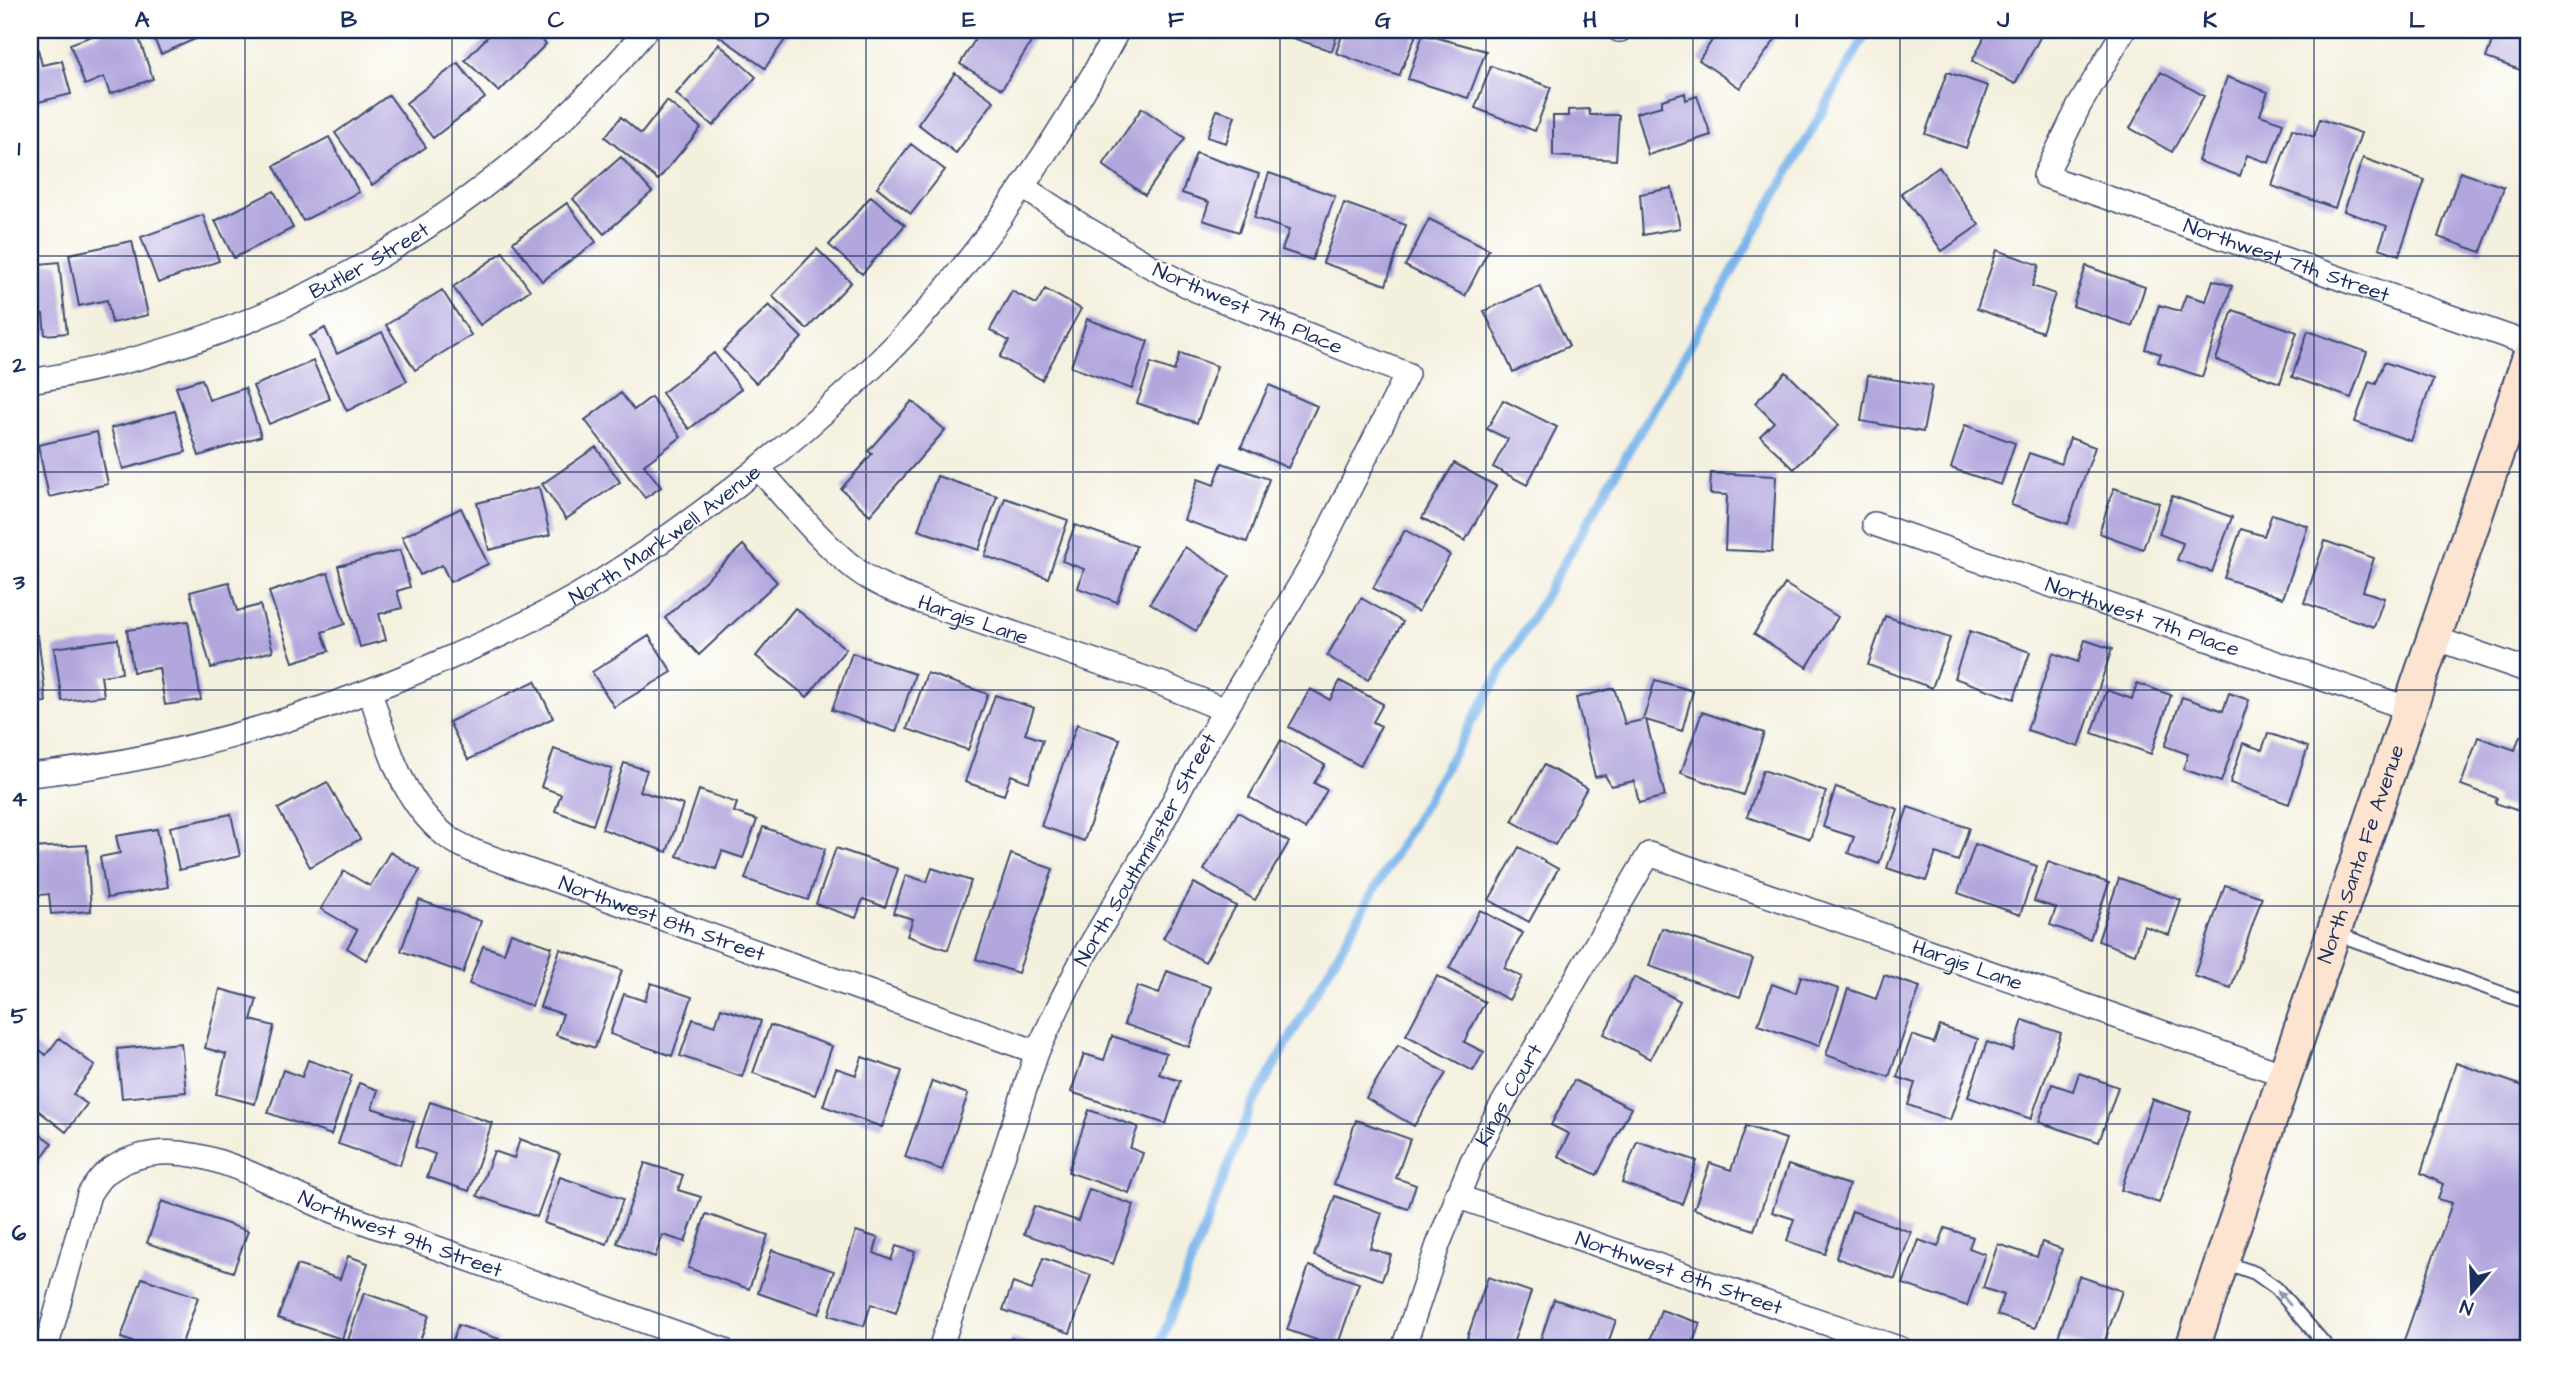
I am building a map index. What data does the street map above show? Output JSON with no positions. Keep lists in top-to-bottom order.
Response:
{
  "streets": {
    "main road": ["North Santa Fe Avenue"],
    "street": [
      "Butler Street",
      "Northwest 7th Street",
      "Northwest 7th Place",
      "North Markwell Avenue",
      "Hargis Lane",
      "North Southminster Street",
      "Northwest 8th Street",
      "Kings Court",
      "Northwest 9th Street"
    ]
  },
  "crossings": [
    ["Northwest 7th Place", "North Markwell Avenue"],
    ["Northwest 7th Place", "North Southminster Street"],
    ["Northwest 7th Place", "North Santa Fe Avenue"],
    ["North Markwell Avenue", "Hargis Lane"],
    ["North Markwell Avenue", "Northwest 8th Street"],
    ["Hargis Lane", "North Southminster Street"],
    ["Hargis Lane", "North Santa Fe Avenue"],
    ["Hargis Lane", "Kings Court"],
    ["North Southminster Street", "Northwest 8th Street"],
    ["Northwest 8th Street", "Kings Court"]
  ],
  "north": "bottom",
  "grid": {
    "columns": [
      "A",
      "B",
      "C",
      "D",
      "E",
      "F",
      "G",
      "H",
      "I",
      "J",
      "K",
      "L"
    ],
    "rows": [
      "1",
      "2",
      "3",
      "4",
      "5",
      "6"
    ]
  }
}
